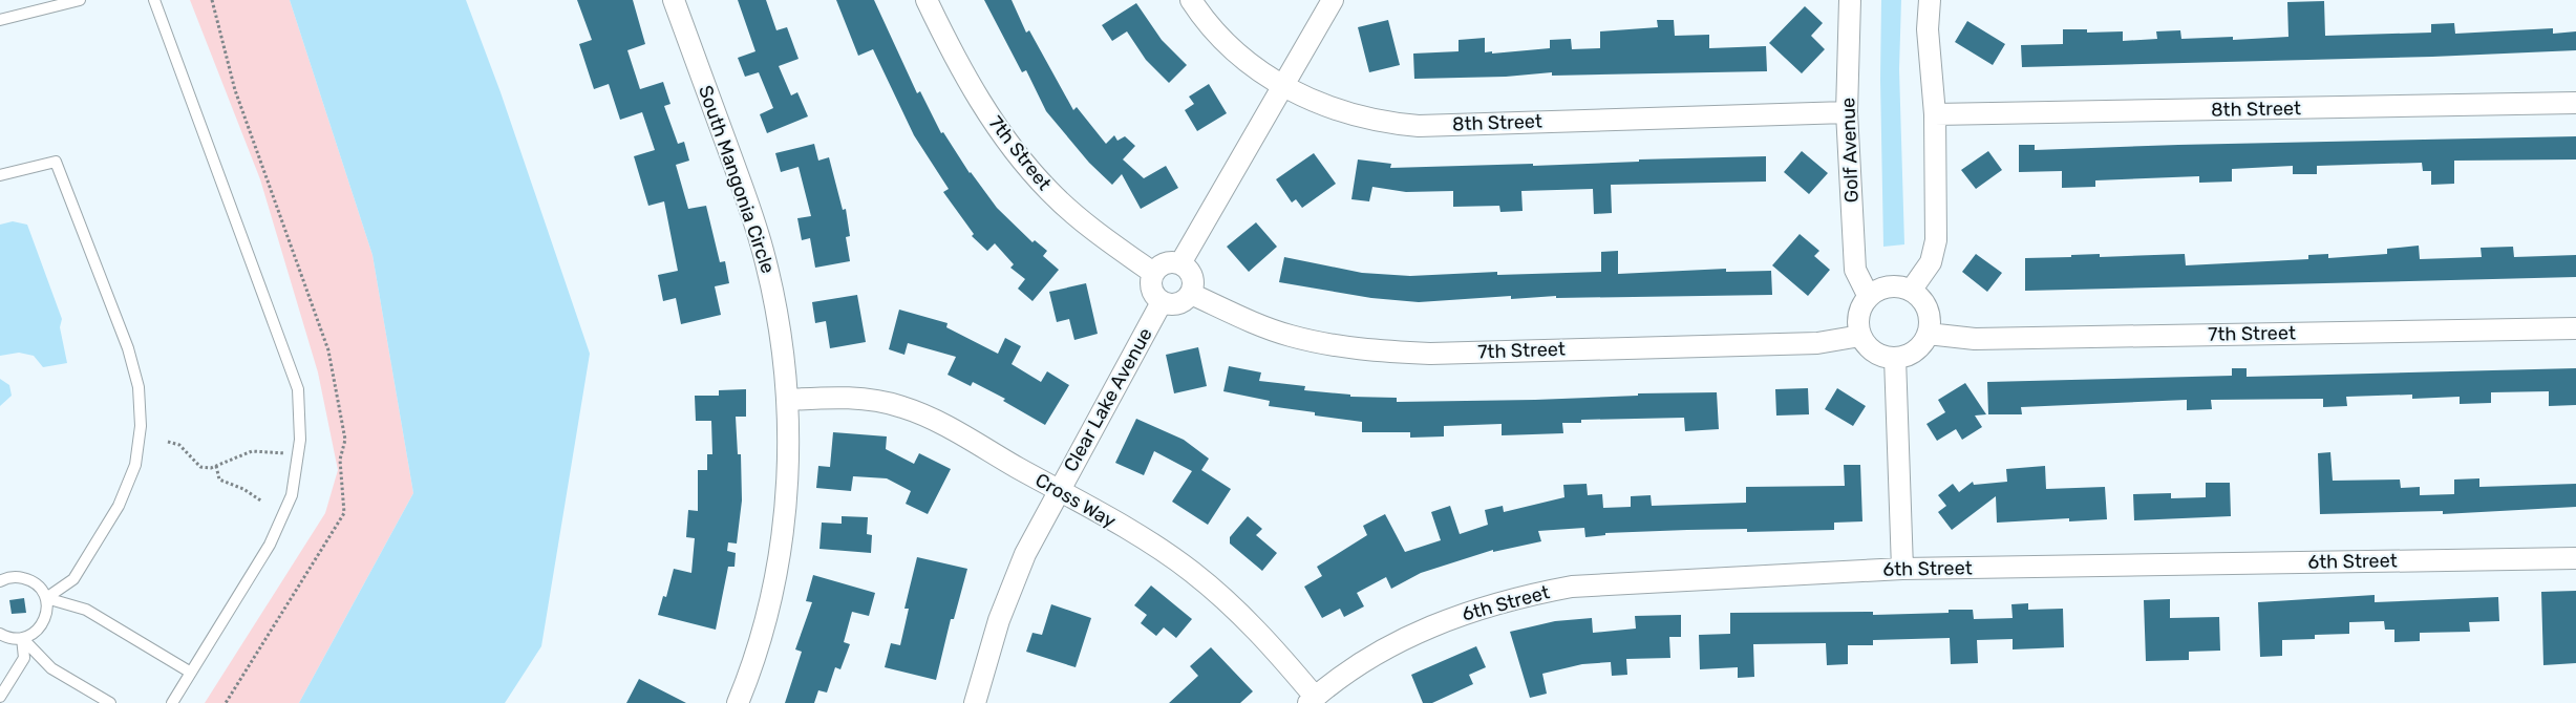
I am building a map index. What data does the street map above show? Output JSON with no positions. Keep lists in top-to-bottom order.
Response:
{
  "streets": {
    "street": [
      "8th Street",
      "Golf Avenue",
      "7th Street",
      "South Mangonia Circle",
      "Clear Lake Avenue",
      "Cross Way",
      "6th Street"
    ]
  },
  "crossings": [
    ["8th Street", "Golf Avenue"],
    ["Golf Avenue", "7th Street"],
    ["7th Street", "Clear Lake Avenue"],
    ["South Mangonia Circle", "Cross Way"],
    ["Clear Lake Avenue", "Cross Way"],
    ["Cross Way", "6th Street"]
  ]
}
